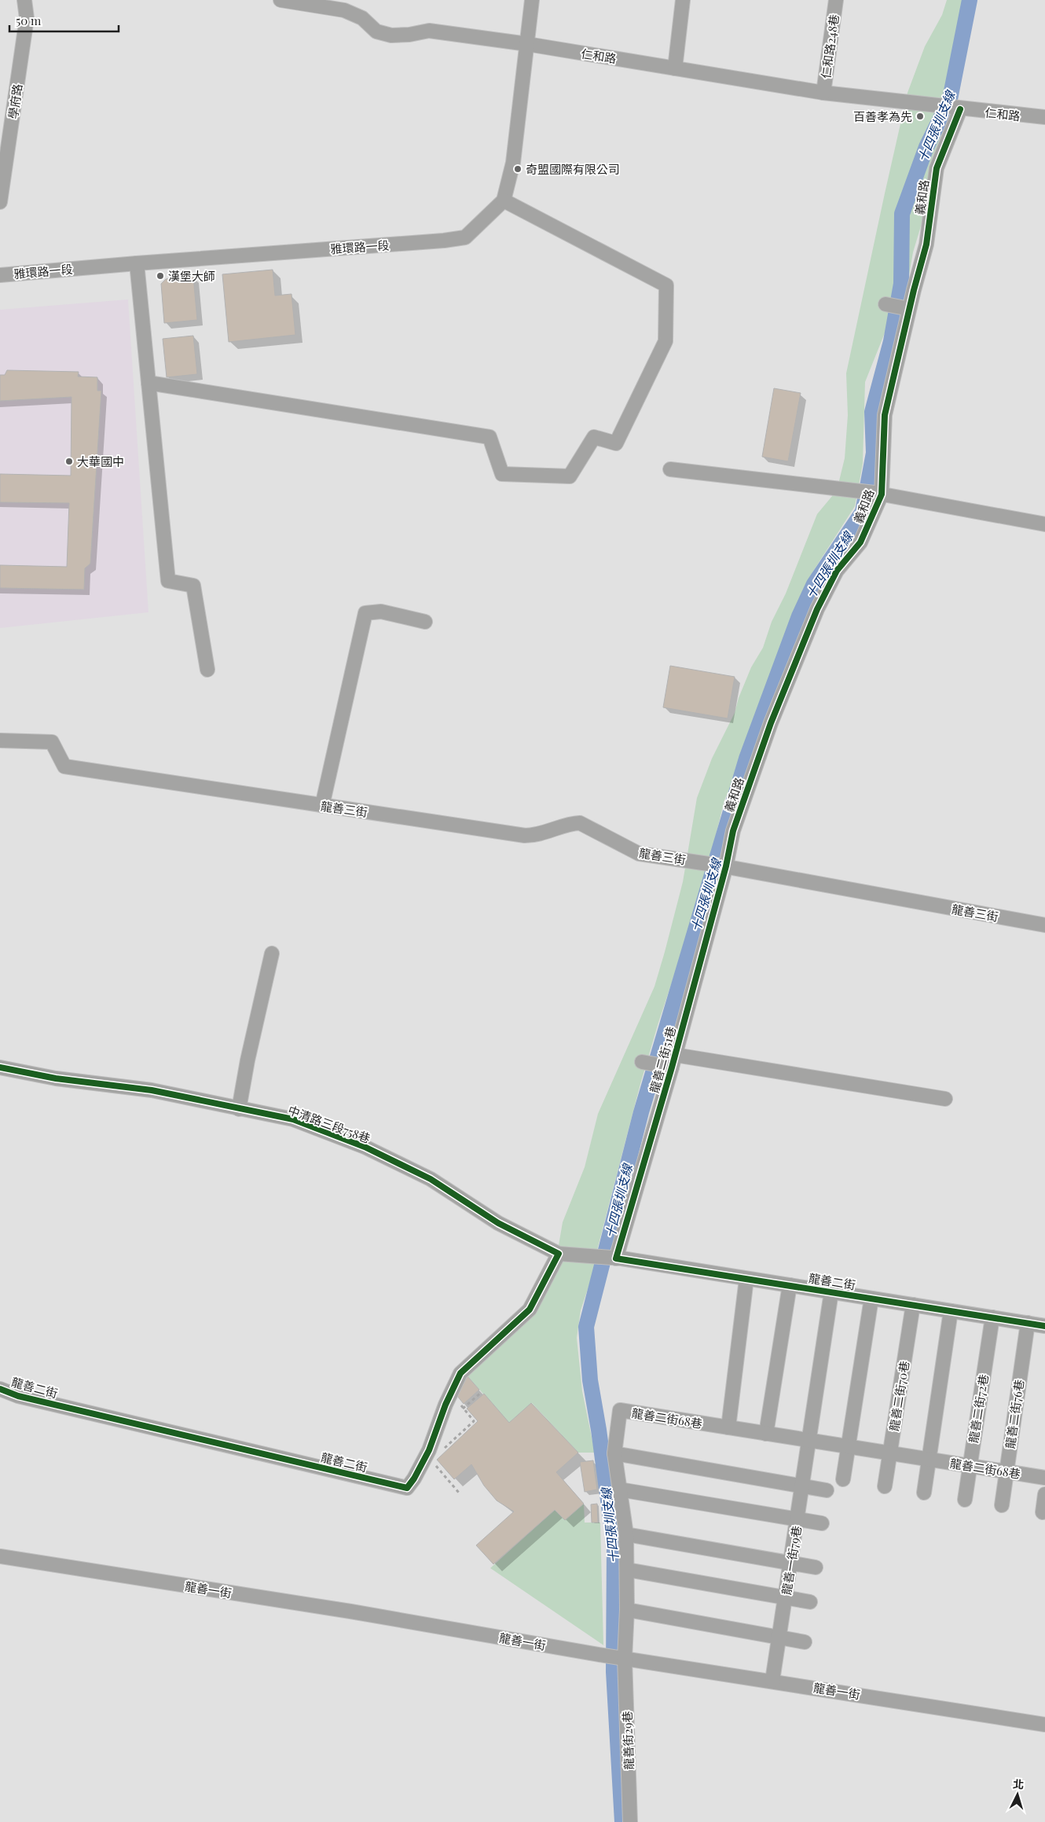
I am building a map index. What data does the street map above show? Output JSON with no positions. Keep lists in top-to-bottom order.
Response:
{
  "streets": {
    "street": [
      "仁和路248巷",
      "仁和路",
      "學府路",
      "義和路",
      "雅環路一段",
      "龍善三街",
      "龍善二街51巷",
      "中清路三段758巷",
      "龍善二街",
      "龍善二街70巷",
      "龍善二街72巷",
      "龍善二街76巷",
      "龍善二街68巷",
      "龍善一街79巷",
      "龍善一街",
      "龍善街29巷"
    ]
  },
  "crossings": [
    ["仁和路248巷", "仁和路"],
    ["仁和路", "義和路"],
    ["義和路", "龍善三街"],
    ["義和路", "龍善二街51巷"],
    ["龍善三街", "龍善二街51巷"],
    ["龍善二街51巷", "龍善二街"],
    ["中清路三段758巷", "龍善二街"],
    ["龍善二街", "龍善二街70巷"],
    ["龍善二街", "龍善二街72巷"],
    ["龍善二街", "龍善二街76巷"],
    ["龍善二街70巷", "龍善二街68巷"],
    ["龍善二街72巷", "龍善二街68巷"],
    ["龍善二街76巷", "龍善二街68巷"],
    ["龍善二街68巷", "龍善一街79巷"],
    ["龍善二街68巷", "龍善一街"],
    ["龍善二街68巷", "龍善街29巷"],
    ["龍善一街79巷", "龍善一街"],
    ["龍善一街", "龍善街29巷"]
  ],
  "water": ["十四張圳支線"],
  "places": [
    "百善孝為先",
    "奇盟國際有限公司",
    "漢堡大師",
    "大華國中"
  ],
  "scale_bar": "50 m",
  "north": "top"
}
